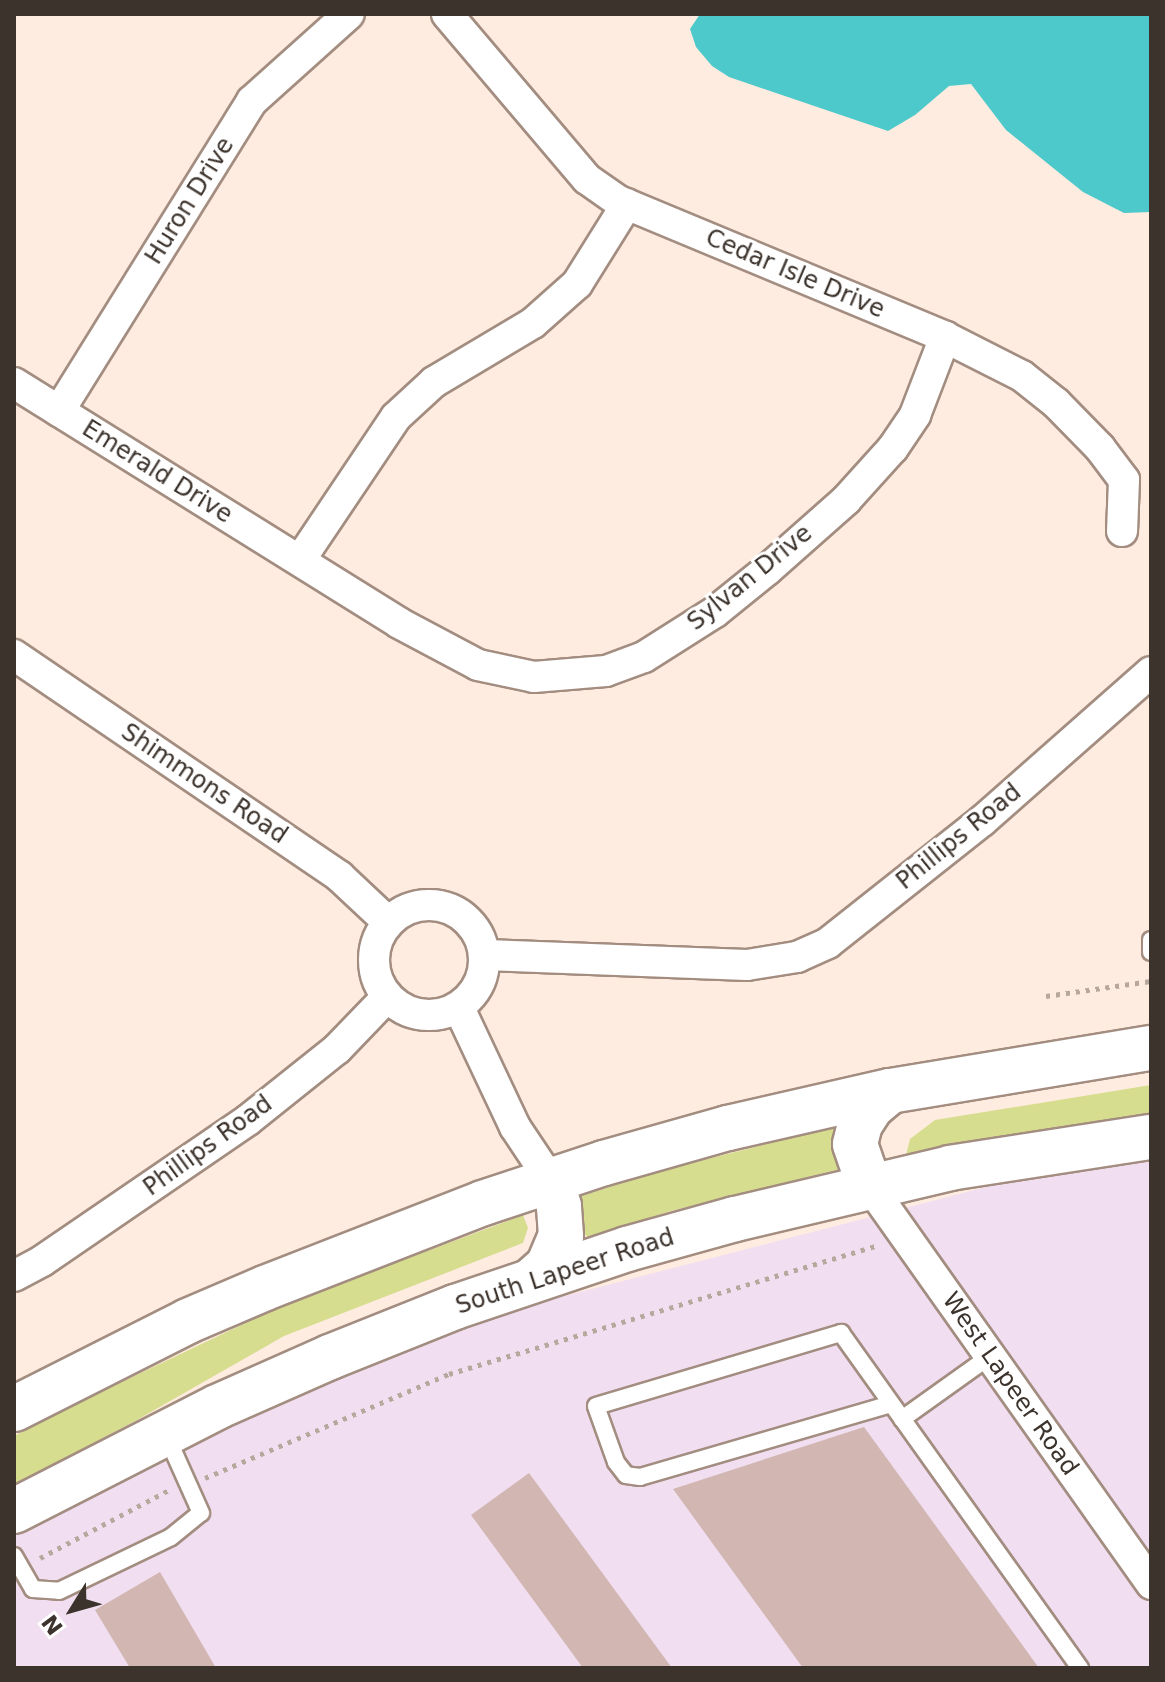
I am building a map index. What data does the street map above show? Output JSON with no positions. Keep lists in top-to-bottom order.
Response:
{
  "streets": {
    "main road": ["South Lapeer Road"],
    "street": [
      "Huron Drive",
      "Cedar Isle Drive",
      "Emerald Drive",
      "Sylvan Drive",
      "Shimmons Road",
      "Phillips Road",
      "West Lapeer Road"
    ]
  },
  "crossings": [
    ["Huron Drive", "Emerald Drive"],
    ["Cedar Isle Drive", "Sylvan Drive"],
    ["Emerald Drive", "Sylvan Drive"],
    ["Shimmons Road", "Phillips Road"],
    ["South Lapeer Road", "West Lapeer Road"]
  ],
  "north": "bottom left"
}
